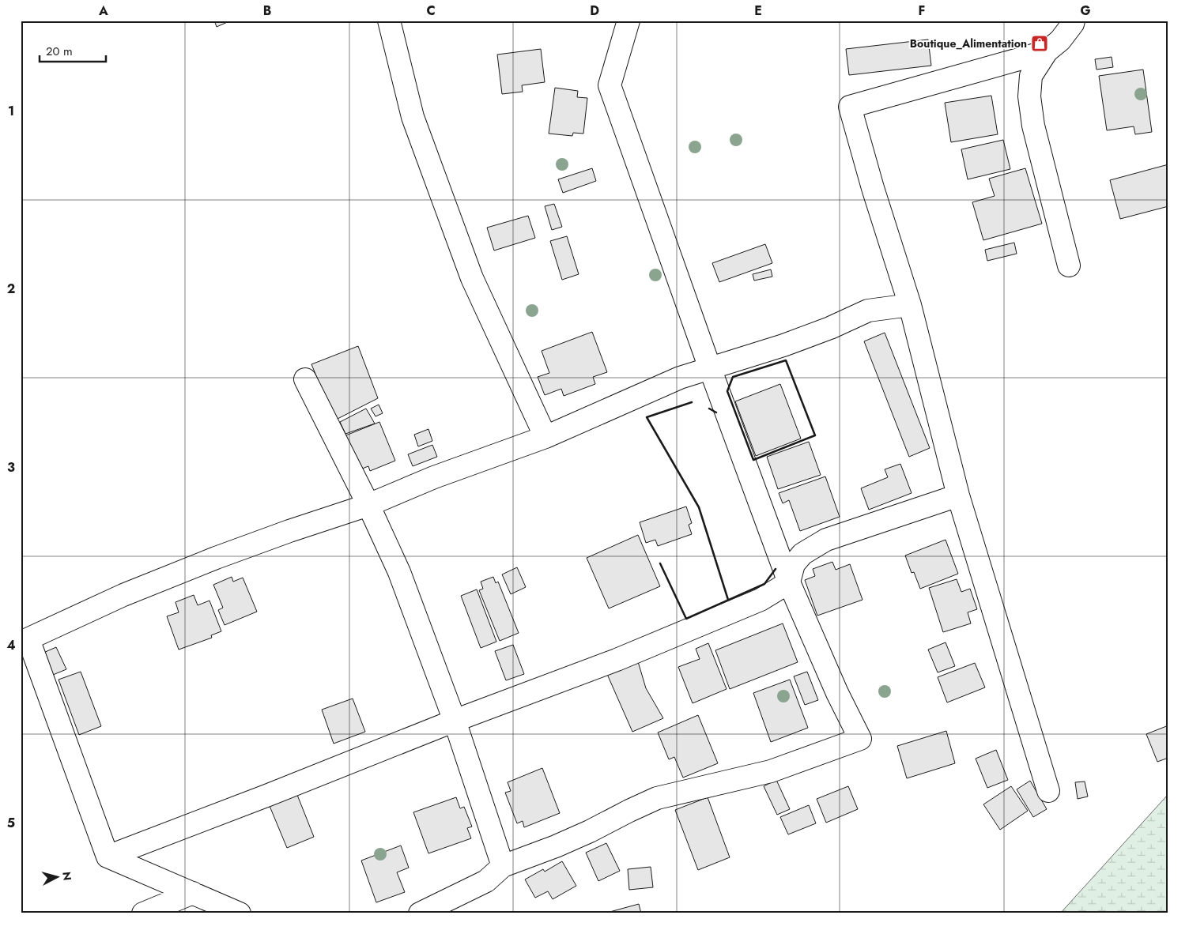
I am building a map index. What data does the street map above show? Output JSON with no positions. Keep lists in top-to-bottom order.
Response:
{
  "places": {
    "shop": ["Boutique_Alimentation"]
  },
  "scale_bar": "20 m",
  "north": "right",
  "grid": {
    "columns": [
      "A",
      "B",
      "C",
      "D",
      "E",
      "F",
      "G"
    ],
    "rows": [
      "1",
      "2",
      "3",
      "4",
      "5"
    ]
  }
}
